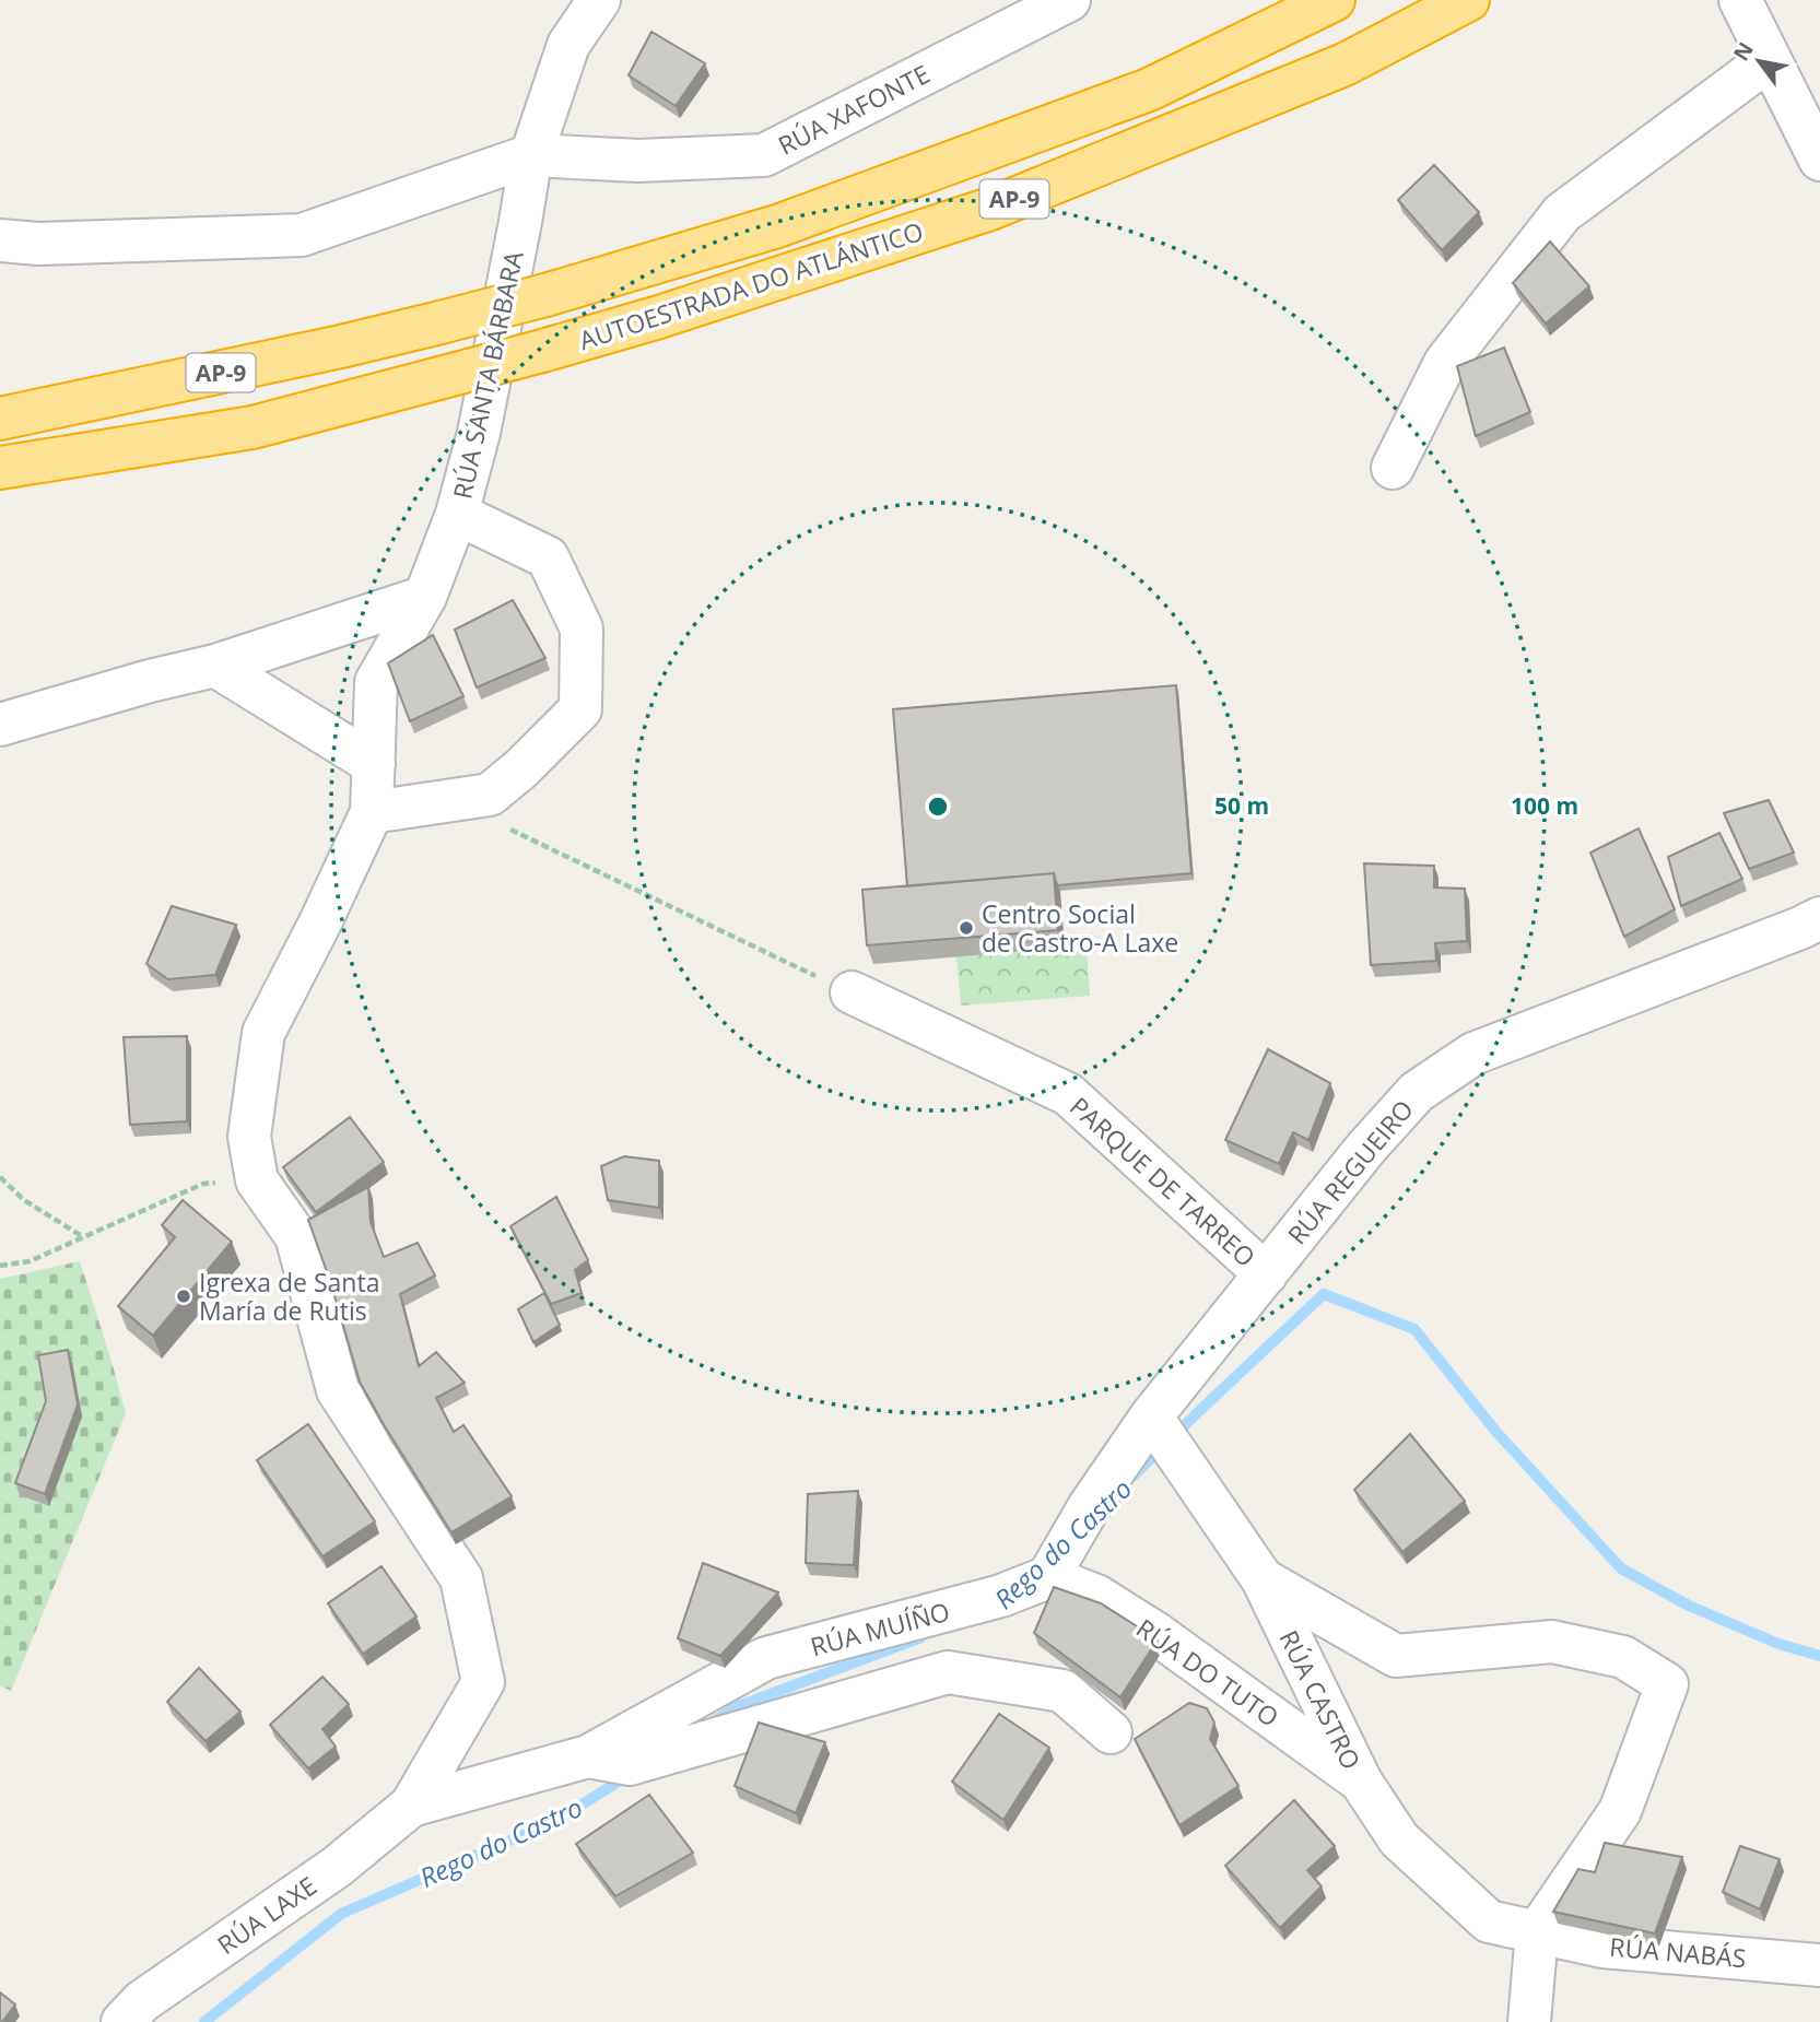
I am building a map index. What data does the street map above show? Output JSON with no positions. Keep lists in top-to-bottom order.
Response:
{
  "streets": {
    "highway": ["AP-9", "AUTOESTRADA DO ATLÁNTICO"],
    "street": [
      "RÚA XAFONTE",
      "RÚA SANTA BÁRBARA",
      "RÚA REGUEIRO",
      "PARQUE DE TARREO",
      "RÚA MUÍÑO",
      "RÚA DO TUTO",
      "RÚA CASTRO",
      "RÚA LAXE",
      "RÚA NABÁS"
    ]
  },
  "crossings": [
    ["RÚA XAFONTE", "RÚA SANTA BÁRBARA"],
    ["RÚA SANTA BÁRBARA", "RÚA MUÍÑO"],
    ["RÚA SANTA BÁRBARA", "RÚA LAXE"],
    ["RÚA REGUEIRO", "PARQUE DE TARREO"],
    ["RÚA REGUEIRO", "RÚA CASTRO"],
    ["RÚA MUÍÑO", "RÚA DO TUTO"],
    ["RÚA MUÍÑO", "RÚA LAXE"],
    ["RÚA DO TUTO", "RÚA CASTRO"],
    ["RÚA CASTRO", "RÚA NABÁS"]
  ],
  "water": ["Rego do Castro"],
  "places": ["Centro Social de Castro-A Laxe", "Igrexa de Santa María de Rutis"],
  "north": "top left",
  "rings": ["50 m", "100 m"]
}
